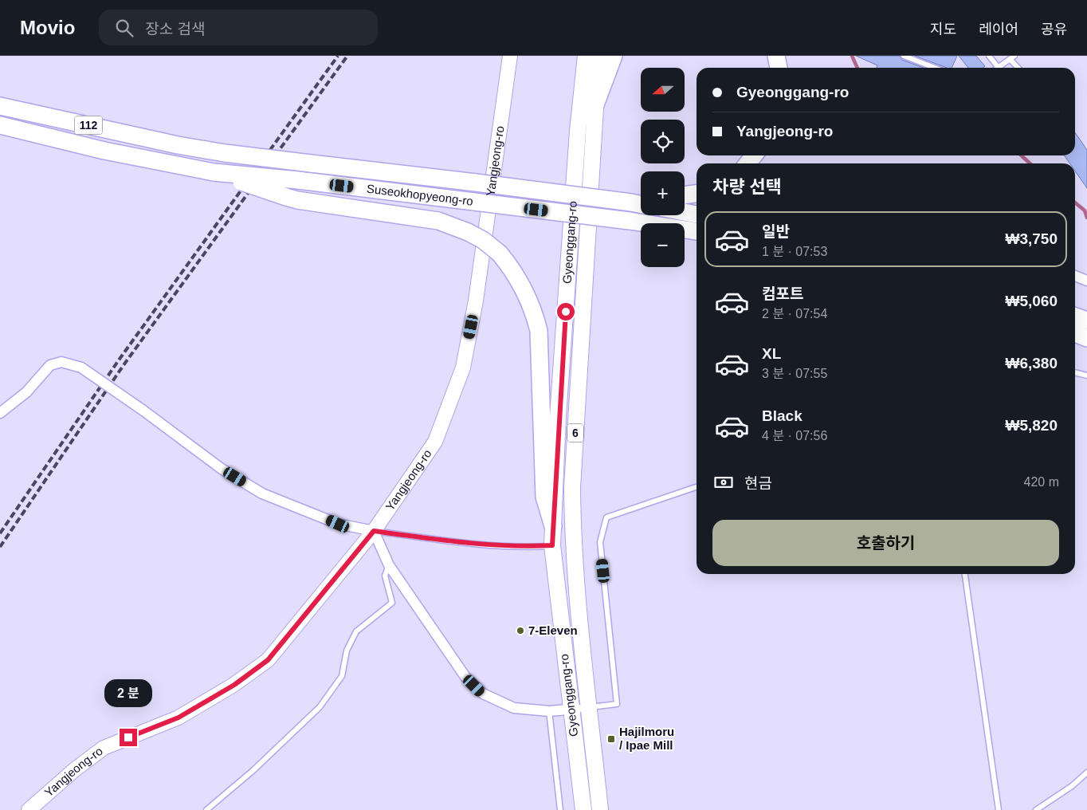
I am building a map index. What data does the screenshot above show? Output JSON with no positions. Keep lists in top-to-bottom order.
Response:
{
  "streets": {
    "highway": ["112", "Suseokhopyeong-ro"],
    "main road": ["Yangjeong-ro", "Gyeonggang-ro", "6"]
  },
  "places": {
    "other": ["7-Eleven"],
    "transit": ["Hajilmoru / Ipae Mill"]
  },
  "north": "left",
  "page": {
    "header": "Movio",
    "search": "장소 검색",
    "nav": ["지도", "레이어", "공유"],
    "map_buttons": ["+", "−"],
    "banner": ["Gyeonggang-ro", "Yangjeong-ro"],
    "heading": "차량 선택",
    "list": [
      {
        "name": "일반",
        "note": "1 분 · 07:53",
        "value": "₩3,750"
      },
      {
        "name": "컴포트",
        "note": "2 분 · 07:54",
        "value": "₩5,060"
      },
      {
        "name": "XL",
        "note": "3 분 · 07:55",
        "value": "₩6,380"
      },
      {
        "name": "Black",
        "note": "4 분 · 07:56",
        "value": "₩5,820"
      }
    ],
    "pay": ["현금", "420 m"],
    "buttons": "호출하기",
    "bubble": "2 분"
  }
}
